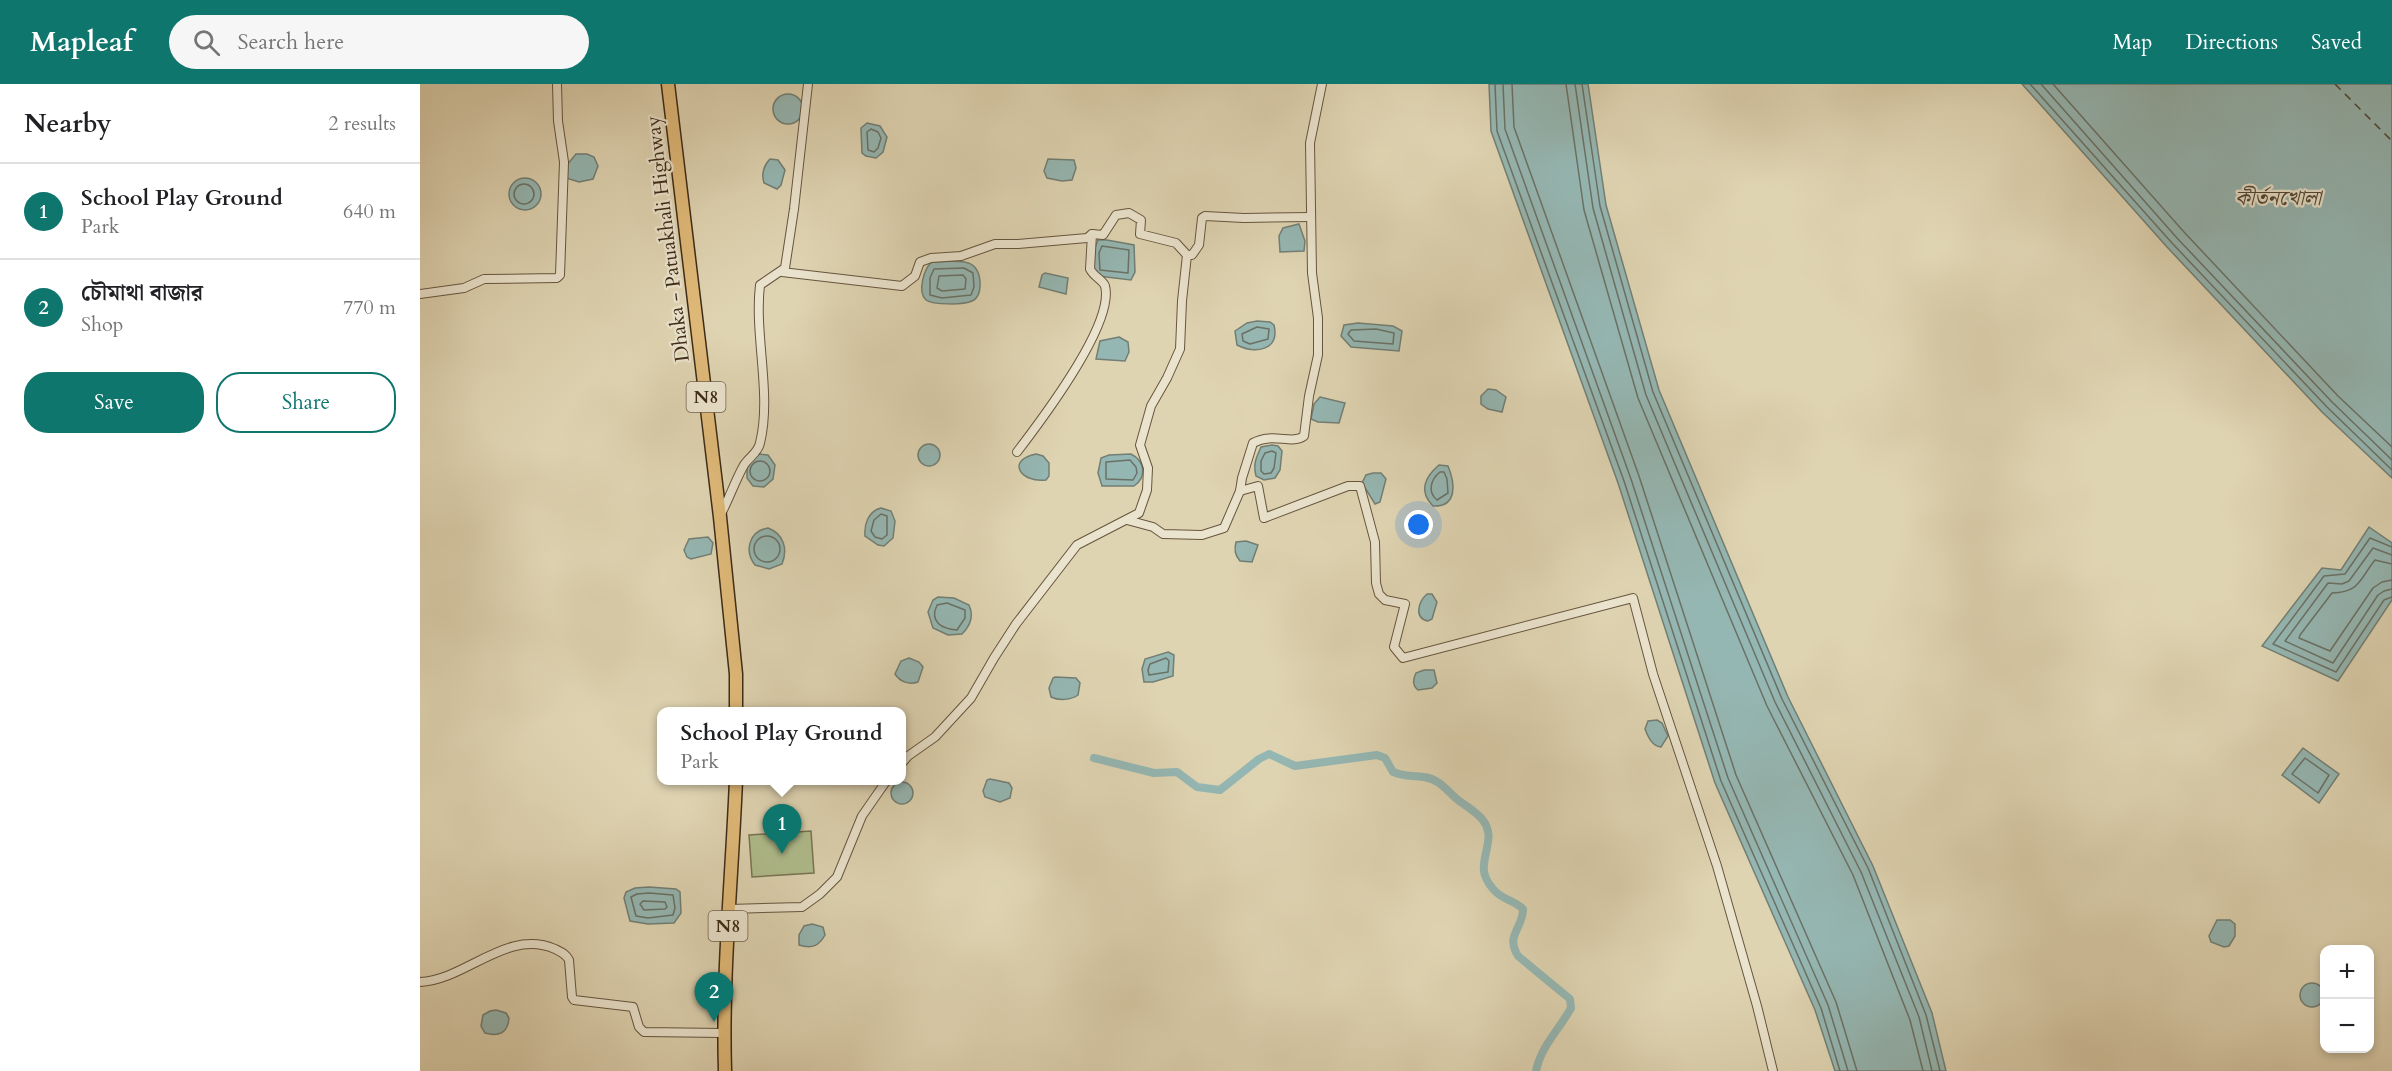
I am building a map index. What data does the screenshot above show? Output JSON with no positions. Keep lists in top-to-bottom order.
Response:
{
  "streets": {
    "highway": ["Dhaka - Patuakhali Highway", "N8"]
  },
  "water": ["কীর্তনখোলা"],
  "page": {
    "header": "Mapleaf",
    "search": "Search here",
    "nav": ["Map", "Directions", "Saved"],
    "heading": ["Nearby", "2 results"],
    "list": [
      {
        "mark": "1",
        "name": "School Play Ground",
        "note": "Park",
        "value": "640 m"
      },
      {
        "mark": "2",
        "name": "চৌমাথা বাজার",
        "note": "Shop",
        "value": "770 m"
      }
    ],
    "buttons": ["Save", "Share"],
    "popup": ["School Play Ground", "Park"],
    "pins": ["1", "2"],
    "map_buttons": ["+", "−"]
  }
}
